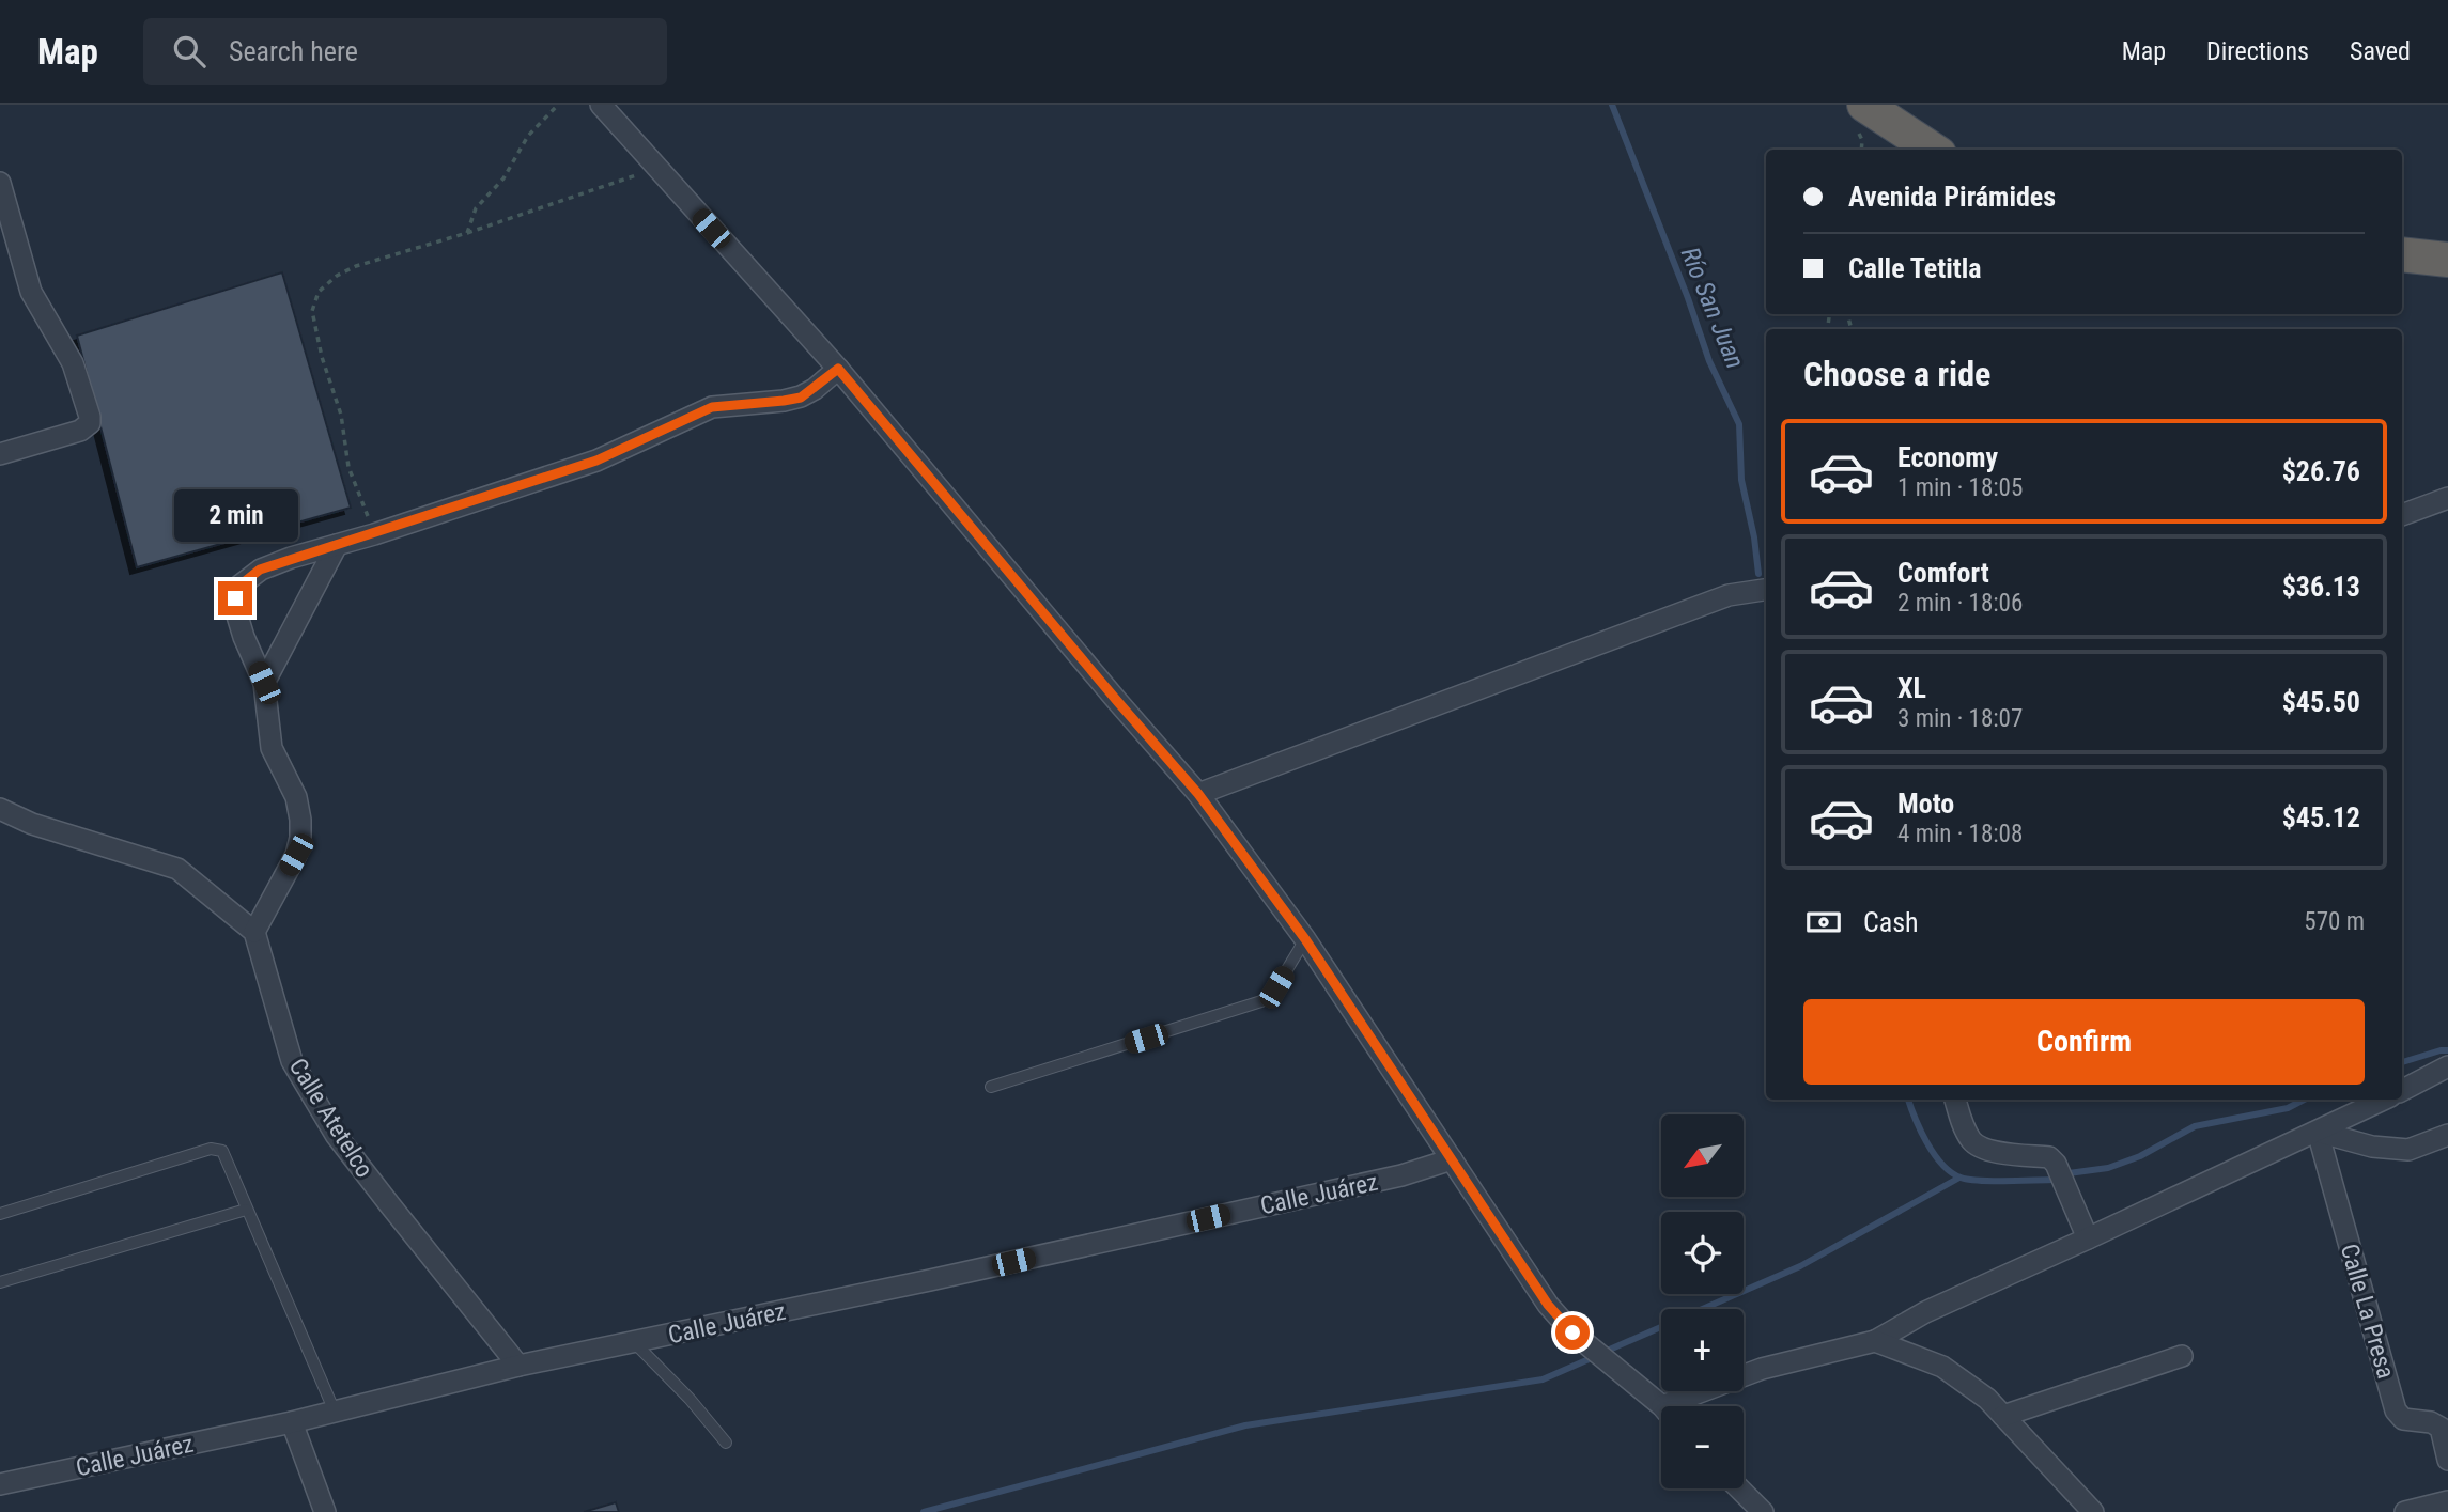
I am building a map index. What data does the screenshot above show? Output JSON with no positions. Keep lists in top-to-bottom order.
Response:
{
  "streets": {
    "street": ["Calle Atetelco", "Calle Juárez", "Calle La Presa"]
  },
  "crossings": [
    ["Calle Atetelco", "Calle Juárez"]
  ],
  "water": ["Río San Juan"],
  "north": "bottom left",
  "page": {
    "header": "Map",
    "search": "Search here",
    "nav": ["Map", "Directions", "Saved"],
    "banner": ["Avenida Pirámides", "Calle Tetitla"],
    "heading": "Choose a ride",
    "list": [
      {
        "name": "Economy",
        "note": "1 min · 18:05",
        "value": "$26.76"
      },
      {
        "name": "Comfort",
        "note": "2 min · 18:06",
        "value": "$36.13"
      },
      {
        "name": "XL",
        "note": "3 min · 18:07",
        "value": "$45.50"
      },
      {
        "name": "Moto",
        "note": "4 min · 18:08",
        "value": "$45.12"
      }
    ],
    "bubble": "2 min",
    "pay": ["Cash", "570 m"],
    "buttons": "Confirm",
    "map_buttons": ["+", "−"]
  }
}
